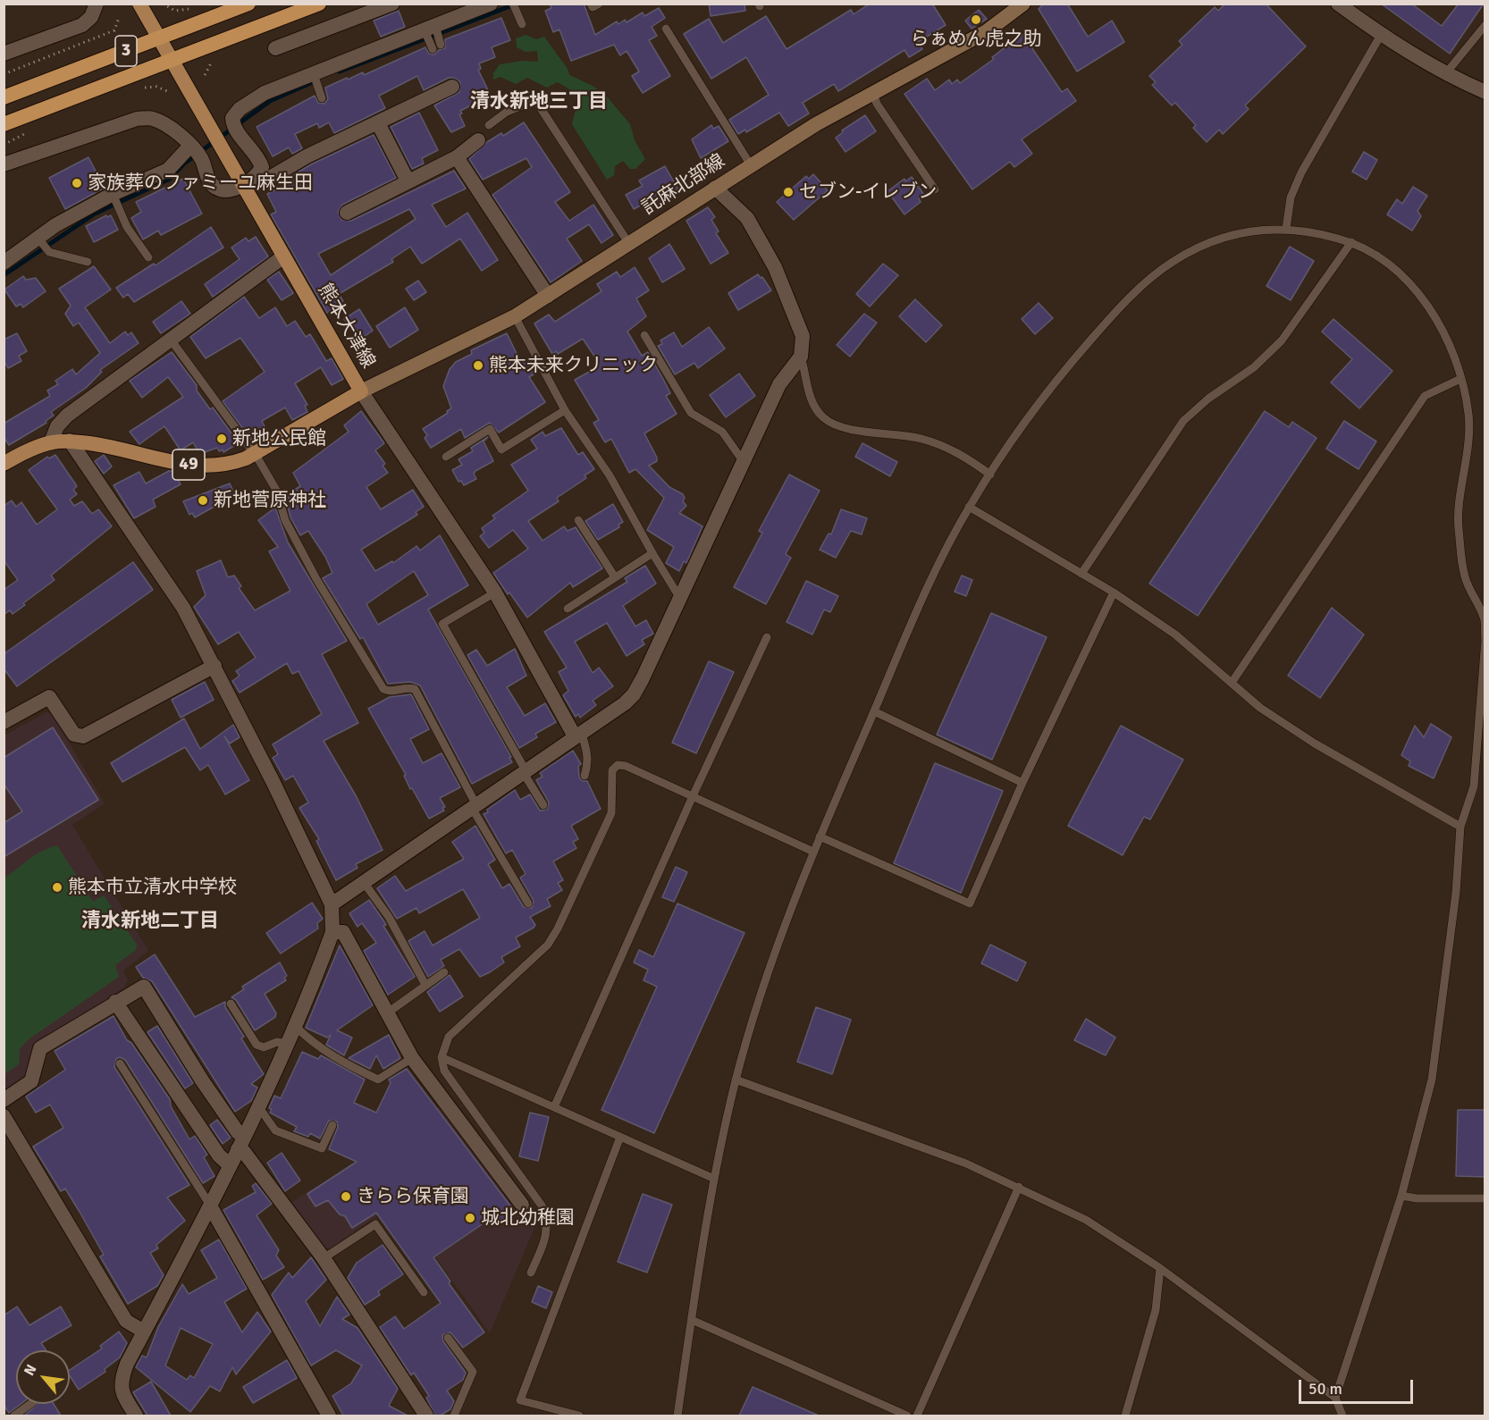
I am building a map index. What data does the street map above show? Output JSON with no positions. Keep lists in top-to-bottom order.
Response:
{
  "streets": {
    "highway": ["3"],
    "main road": ["託麻北部線", "熊本大津線", "49"]
  },
  "crossings": [
    ["3", "熊本大津線"],
    ["託麻北部線", "熊本大津線"]
  ],
  "districts": ["清水新地三丁目", "清水新地二丁目"],
  "places": [
    "らぁめん虎之助",
    "家族葬のファミーユ麻生田",
    "セブン-イレブン",
    "熊本未来クリニック",
    "新地公民館",
    "新地菅原神社",
    "熊本市立清水中学校",
    "きらら保育園",
    "城北幼稚園"
  ],
  "scale_bar": "50 m",
  "north": "top left"
}
